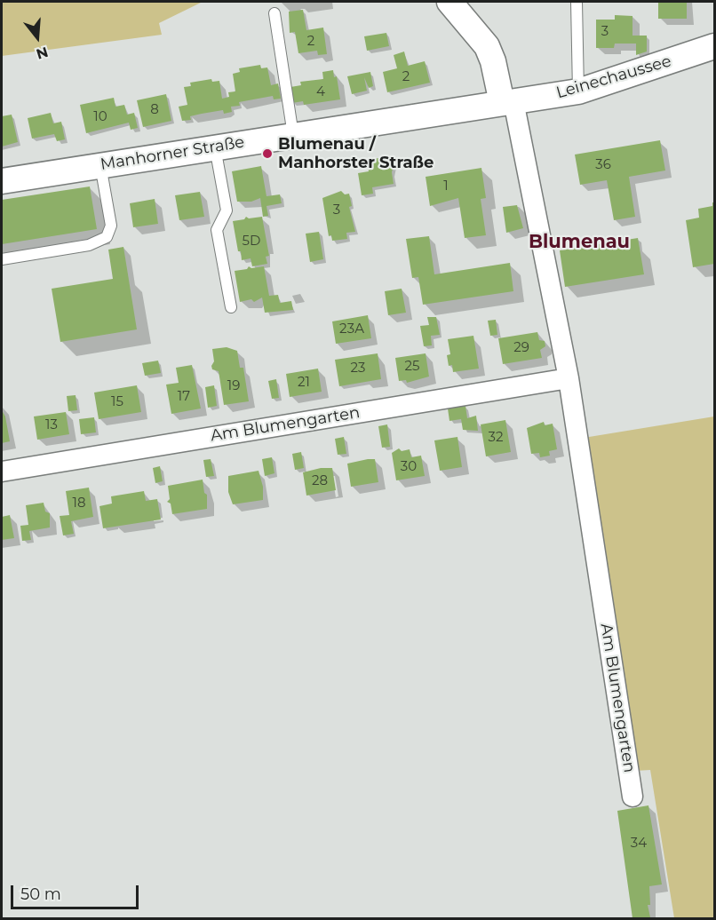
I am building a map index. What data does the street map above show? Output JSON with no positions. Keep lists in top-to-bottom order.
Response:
{
  "streets": {
    "street": ["Leinechaussee", "Manhorner Straße", "Am Blumengarten"]
  },
  "crossings": [
    ["Leinechaussee", "Manhorner Straße"],
    ["Leinechaussee", "Am Blumengarten"],
    ["Manhorner Straße", "Am Blumengarten"]
  ],
  "districts": ["Blumenau"],
  "places": ["Blumenau / Manhorster Straße"],
  "house_numbers": [
    "3",
    "2",
    "2",
    "4",
    "8",
    "10",
    "36",
    "1",
    "3",
    "5D",
    "23A",
    "29",
    "25",
    "23",
    "21",
    "19",
    "17",
    "15",
    "13",
    "32",
    "30",
    "28",
    "18",
    "34"
  ],
  "scale_bar": "50 m",
  "north": "bottom"
}
